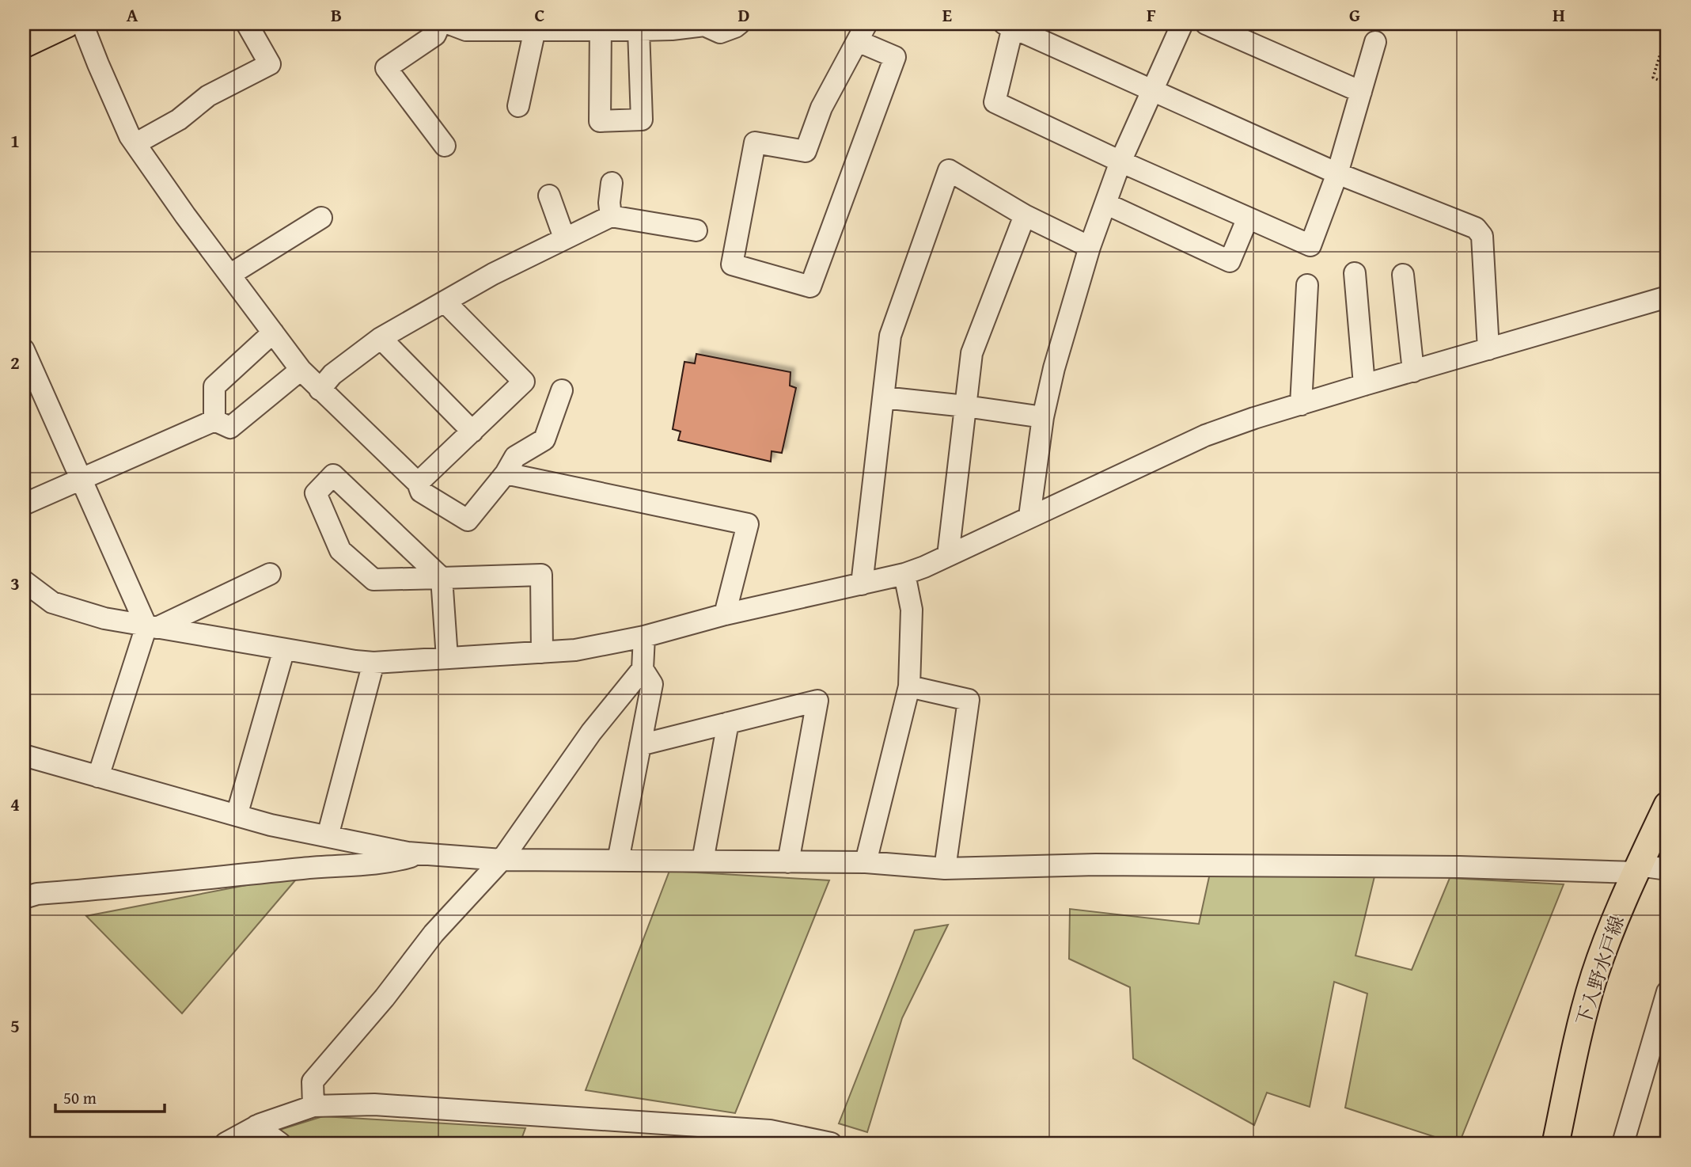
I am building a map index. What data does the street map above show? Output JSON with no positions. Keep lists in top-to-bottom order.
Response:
{
  "streets": {
    "main road": ["下入野水戸線"]
  },
  "scale_bar": "50 m",
  "grid": {
    "columns": [
      "A",
      "B",
      "C",
      "D",
      "E",
      "F",
      "G",
      "H"
    ],
    "rows": [
      "1",
      "2",
      "3",
      "4",
      "5"
    ]
  }
}
